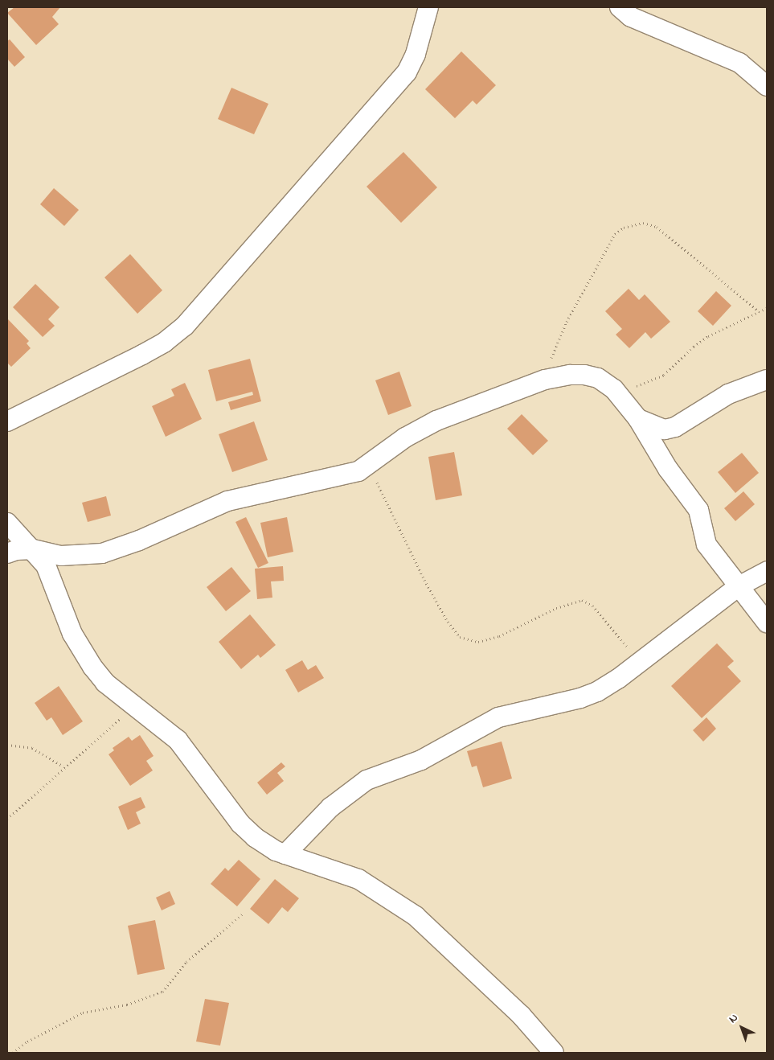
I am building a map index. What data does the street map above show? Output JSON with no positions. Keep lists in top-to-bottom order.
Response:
{
  "north": "top left"
}
